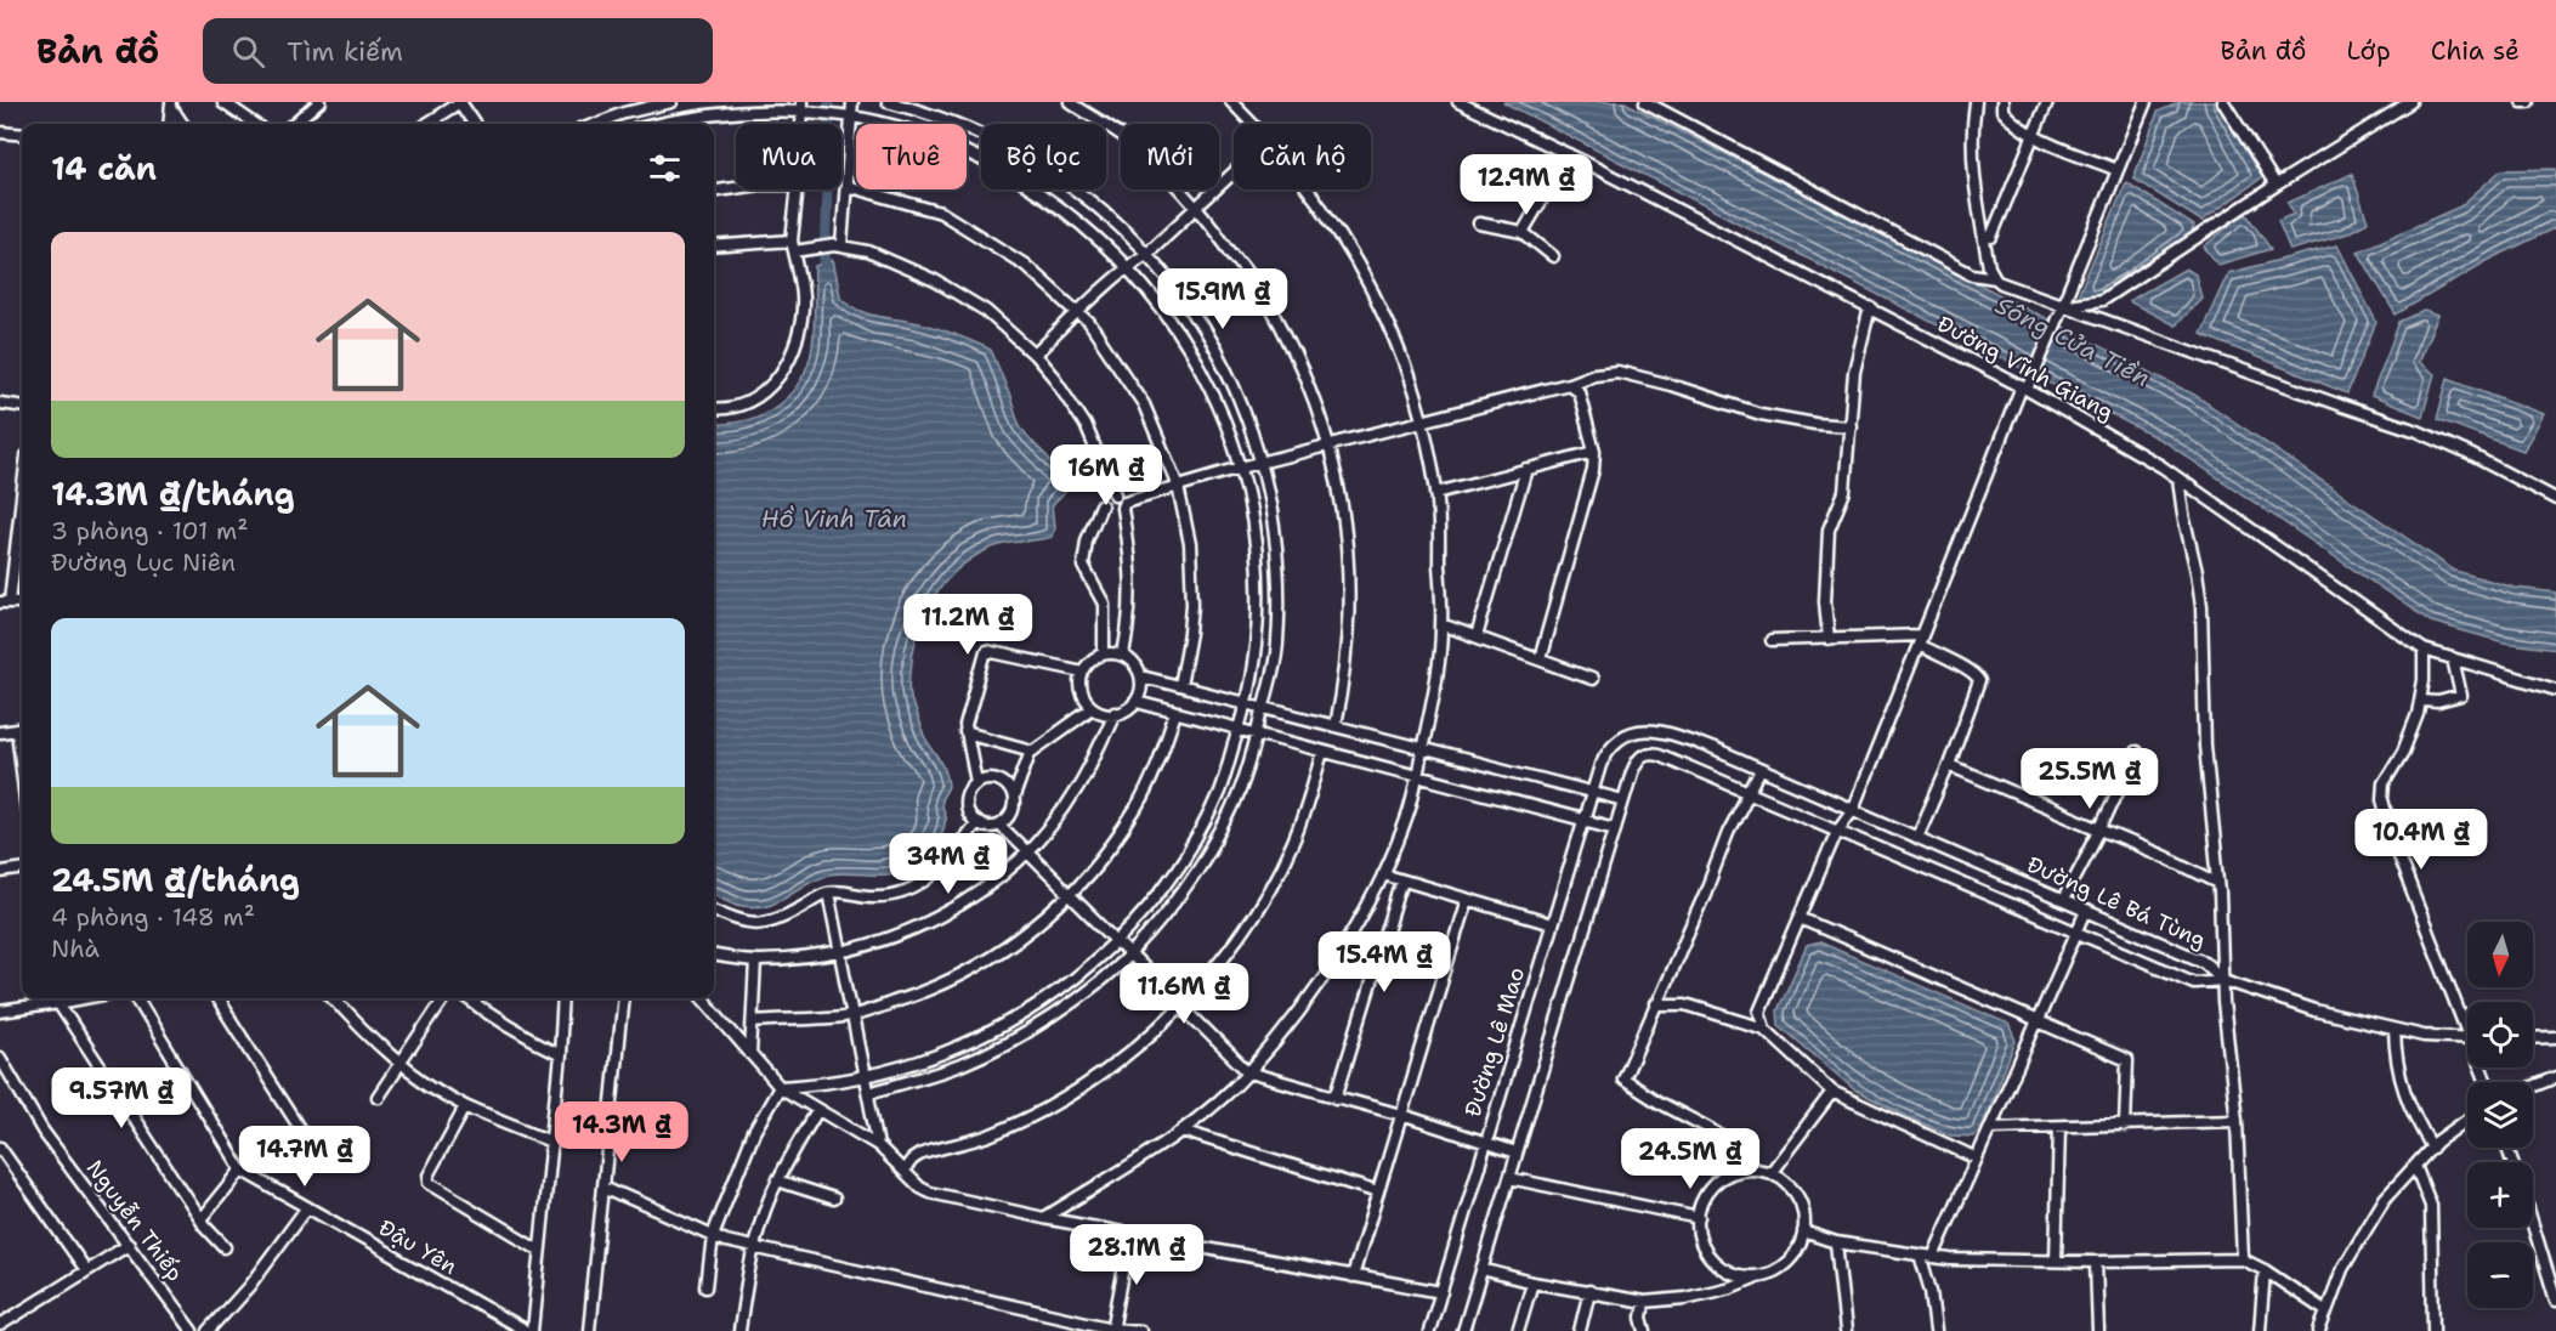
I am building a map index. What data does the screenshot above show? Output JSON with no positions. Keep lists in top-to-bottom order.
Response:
{
  "streets": {
    "street": [
      "Đường Vĩnh Giang",
      "Đường Lê Bá Tùng",
      "Đường Lê Mao",
      "Nguyễn Thiếp",
      "Đậu Yên"
    ]
  },
  "crossings": [
    ["Đường Lê Bá Tùng", "Đường Lê Mao"]
  ],
  "water": ["Sông Cửa Tiền", "Hồ Vinh Tân"],
  "north": "bottom",
  "page": {
    "header": "Bản đồ",
    "search": "Tìm kiếm",
    "nav": ["Bản đồ", "Lớp", "Chia sẻ"],
    "chip": [
      "Mua",
      "Thuê",
      "Bộ lọc",
      "Mới",
      "Căn hộ"
    ],
    "heading": "14 căn",
    "price": [
      "12.9M ₫",
      "15.9M ₫",
      "16M ₫",
      "11.2M ₫",
      "25.5M ₫",
      "10.4M ₫",
      "34M ₫",
      "15.4M ₫",
      "11.6M ₫",
      "9.57M ₫",
      "14.3M ₫",
      "14.7M ₫",
      "24.5M ₫",
      "28.1M ₫"
    ],
    "list": [
      {
        "name": "14.3M ₫/tháng",
        "note": "3 phòng · 101 m² · Đường Lục Niên"
      },
      {
        "name": "24.5M ₫/tháng",
        "note": "4 phòng · 148 m² · Nhà"
      }
    ],
    "map_buttons": ["+", "−"]
  }
}
